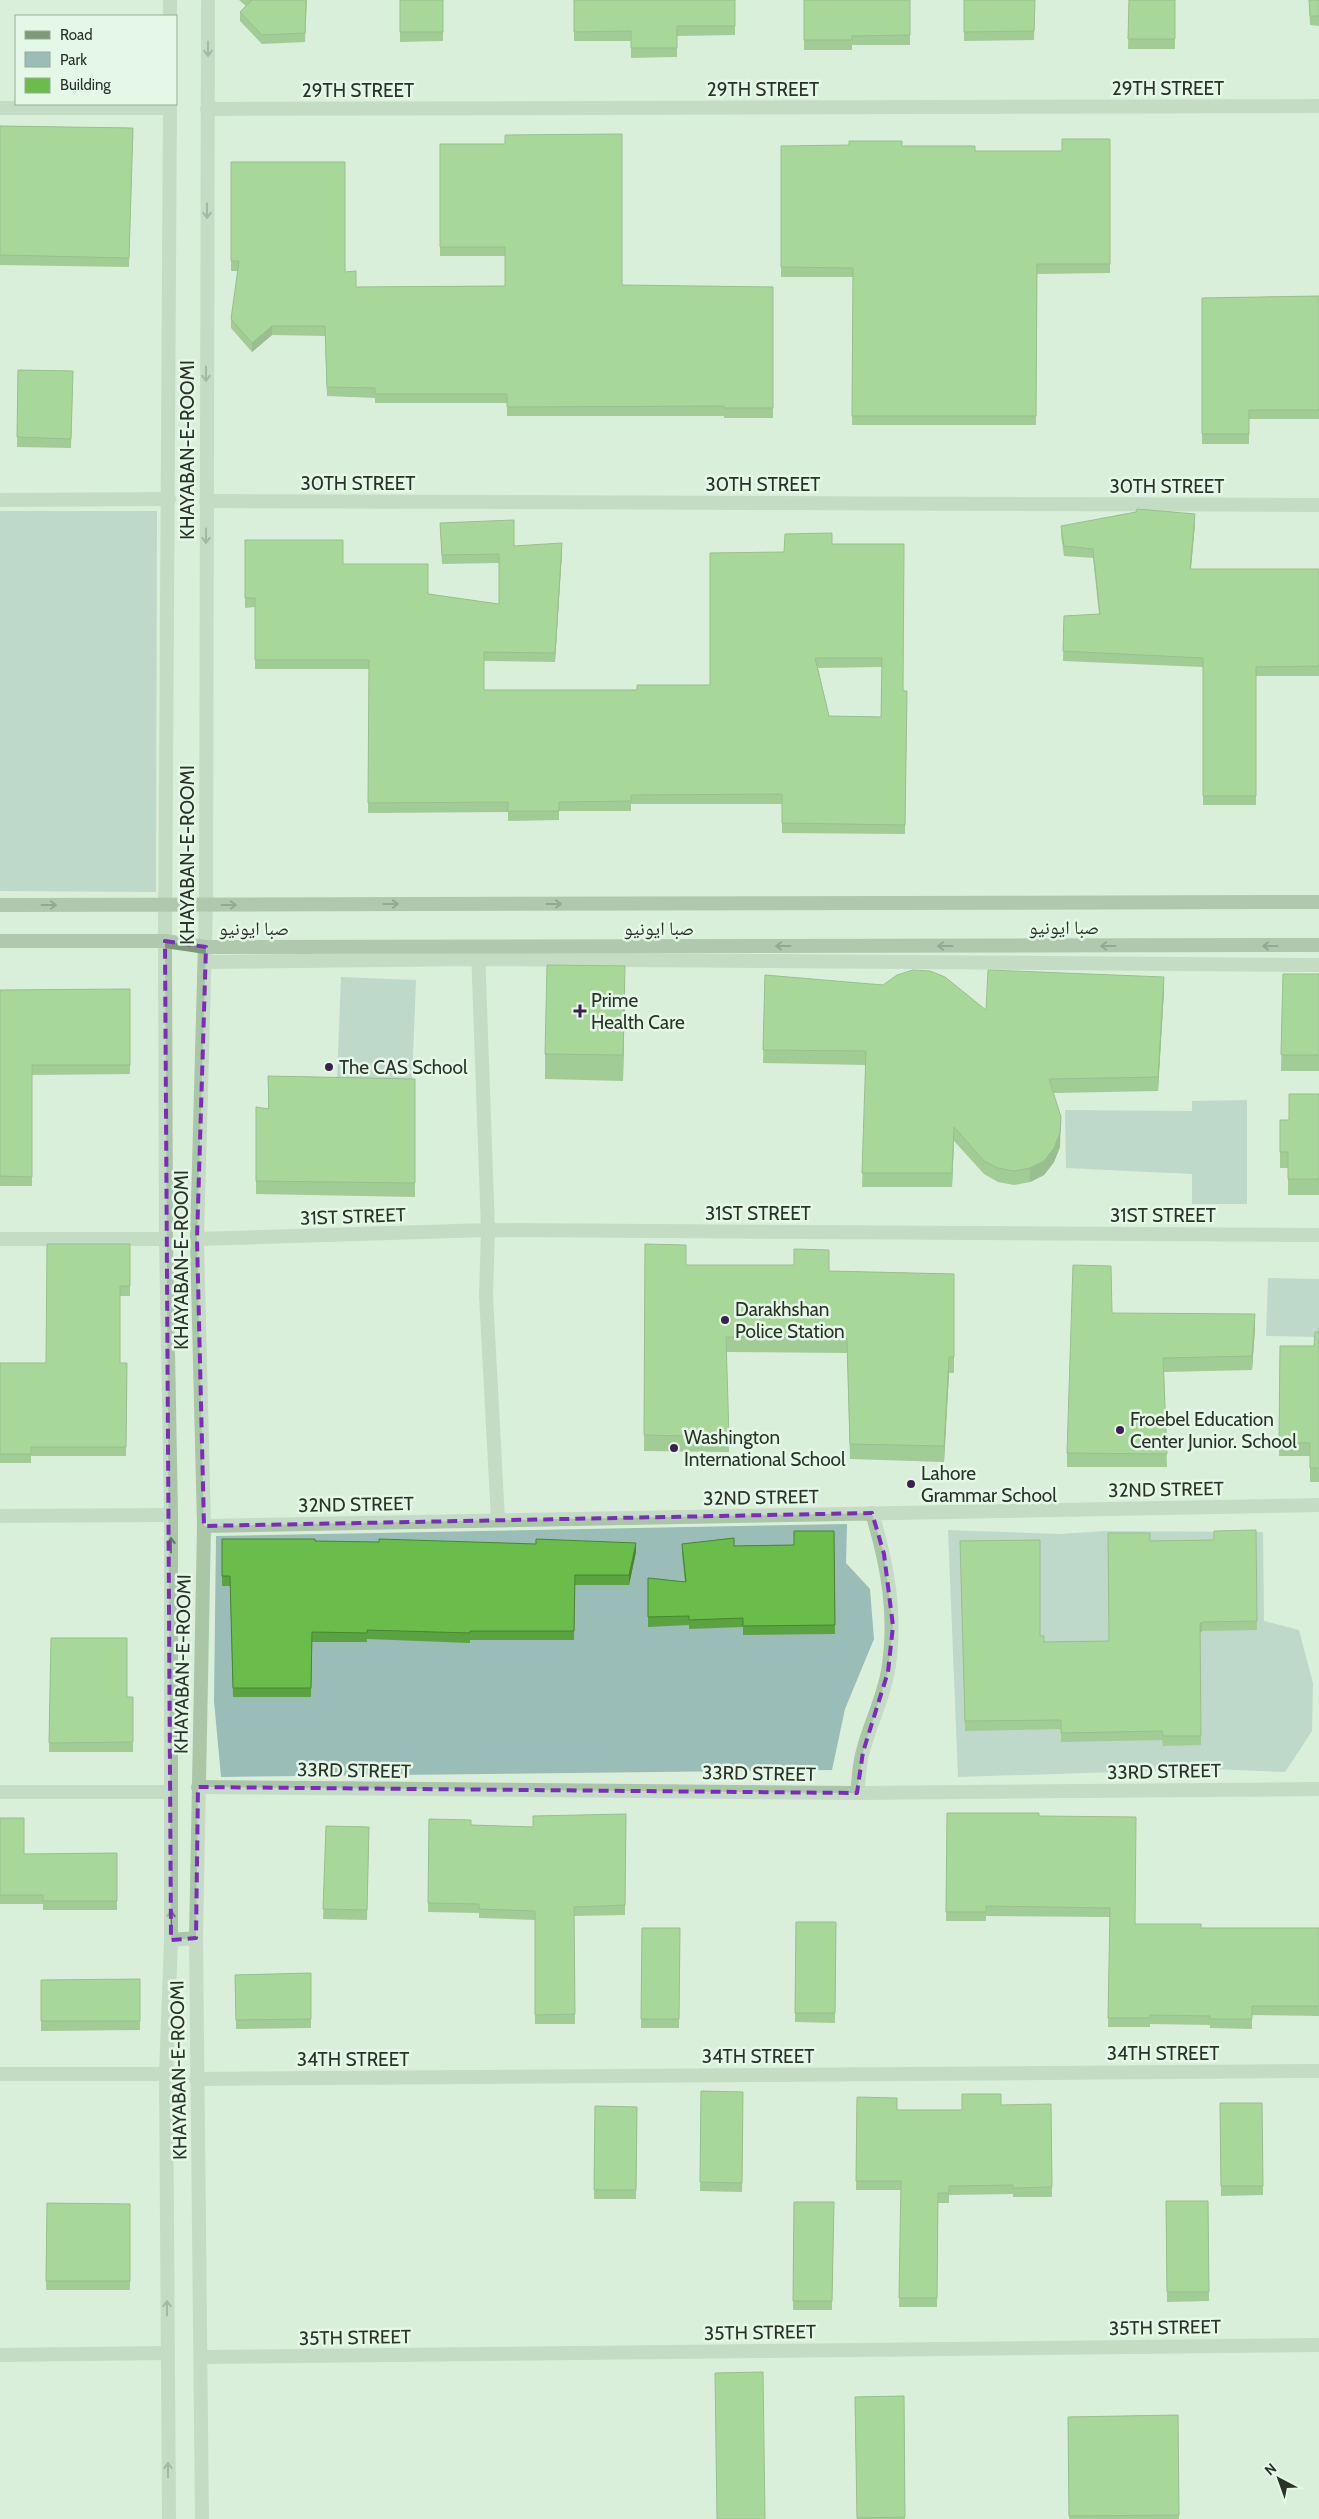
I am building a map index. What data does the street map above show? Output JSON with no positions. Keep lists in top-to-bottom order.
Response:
{
  "streets": {
    "main road": ["صبا ایونیو"],
    "street": [
      "29TH STREET",
      "KHAYABAN-E-ROOMI",
      "30TH STREET",
      "31ST STREET",
      "32ND STREET",
      "33RD STREET",
      "34TH STREET",
      "35TH STREET"
    ]
  },
  "crossings": [
    ["29TH STREET", "KHAYABAN-E-ROOMI"],
    ["KHAYABAN-E-ROOMI", "30TH STREET"],
    ["KHAYABAN-E-ROOMI", "صبا ایونیو"],
    ["KHAYABAN-E-ROOMI", "31ST STREET"],
    ["KHAYABAN-E-ROOMI", "32ND STREET"],
    ["KHAYABAN-E-ROOMI", "33RD STREET"],
    ["KHAYABAN-E-ROOMI", "34TH STREET"],
    ["KHAYABAN-E-ROOMI", "35TH STREET"]
  ],
  "places": {
    "health": ["Prime Health Care"],
    "other": [
      "The CAS School",
      "Darakhshan Police Station",
      "Froebel Education Center Junior. School",
      "Washington International School",
      "Lahore Grammar School"
    ]
  },
  "legend": ["Road", "Park", "Building"],
  "north": "top left"
}
